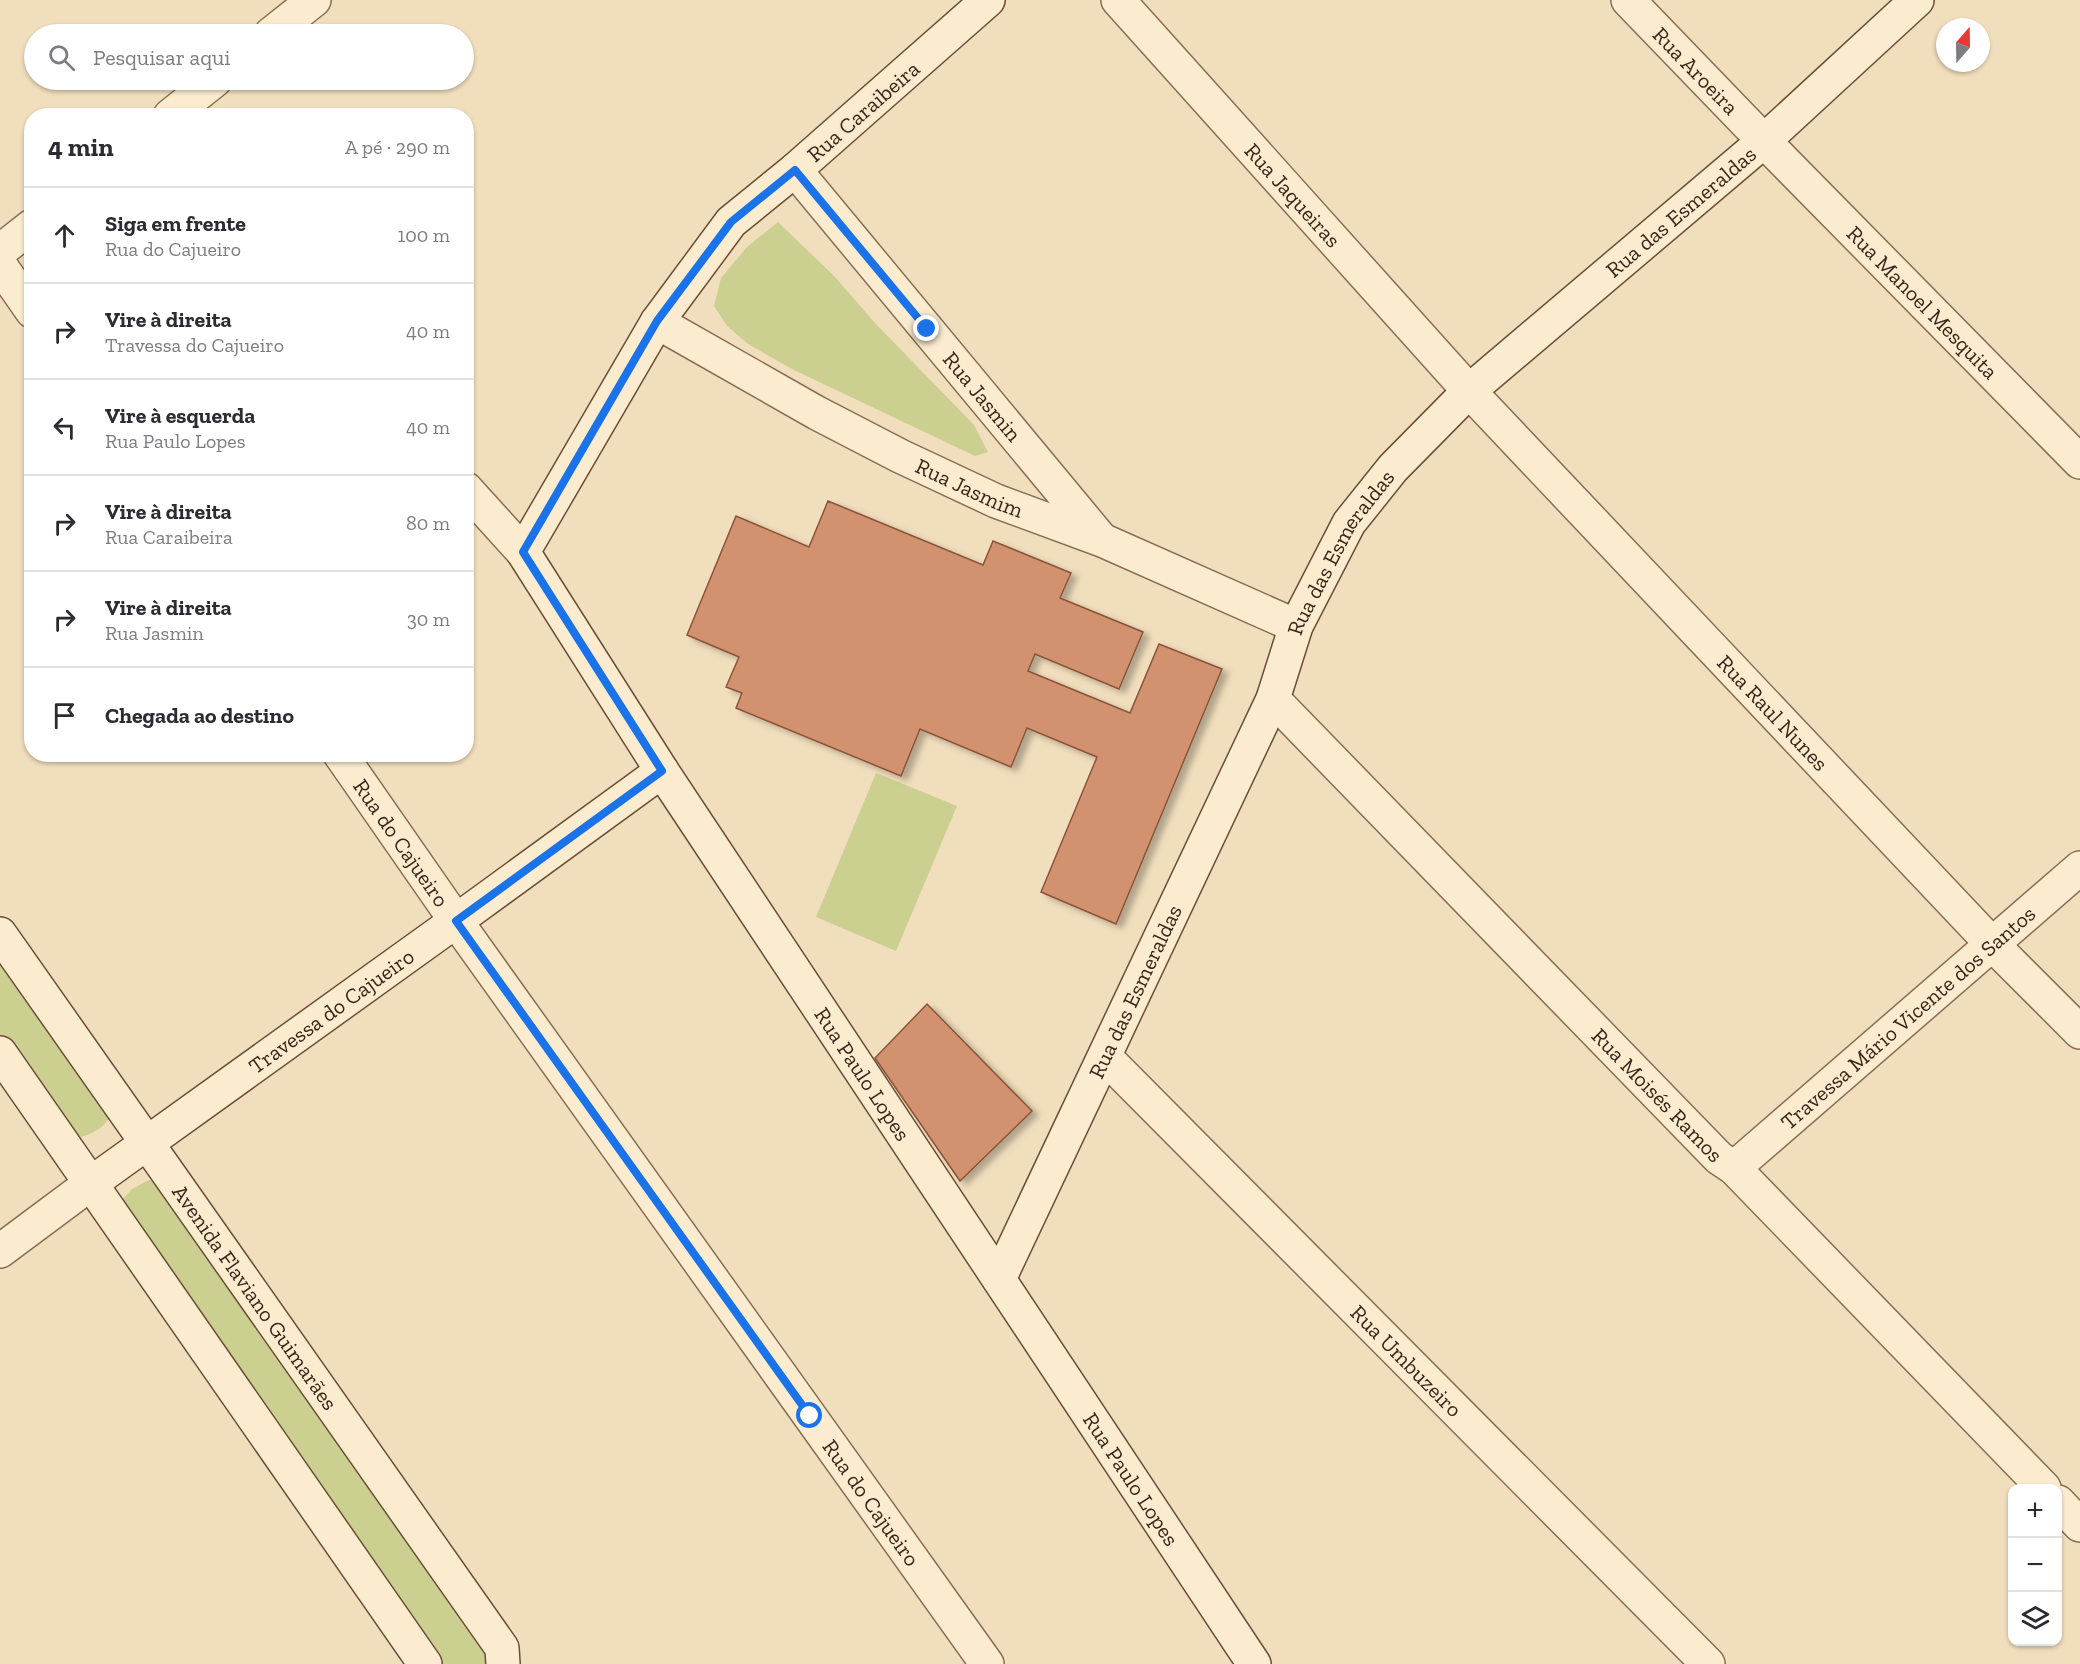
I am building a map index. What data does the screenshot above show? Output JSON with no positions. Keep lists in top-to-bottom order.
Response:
{
  "streets": {
    "street": [
      "Rua Aroeira",
      "Rua Caraibeira",
      "Rua Jaqueiras",
      "Rua das Esmeraldas",
      "Rua Manoel Mesquita",
      "Rua Jasmin",
      "Rua Jasmim",
      "Rua Raul Nunes",
      "Rua do Cajueiro",
      "Travessa do Cajueiro",
      "Travessa Mário Vicente dos Santos",
      "Rua Paulo Lopes",
      "Rua Moisés Ramos",
      "Avenida Flaviano Guimarães",
      "Rua Umbuzeiro"
    ]
  },
  "crossings": [
    ["Rua Aroeira", "Rua das Esmeraldas"],
    ["Rua Aroeira", "Rua Manoel Mesquita"],
    ["Rua Caraibeira", "Rua Jasmin"],
    ["Rua Caraibeira", "Rua Jasmim"],
    ["Rua Caraibeira", "Rua Paulo Lopes"],
    ["Rua Jaqueiras", "Rua das Esmeraldas"],
    ["Rua Jaqueiras", "Rua Raul Nunes"],
    ["Rua das Esmeraldas", "Rua Manoel Mesquita"],
    ["Rua das Esmeraldas", "Rua Jasmim"],
    ["Rua das Esmeraldas", "Rua Raul Nunes"],
    ["Rua das Esmeraldas", "Rua Paulo Lopes"],
    ["Rua das Esmeraldas", "Rua Moisés Ramos"],
    ["Rua das Esmeraldas", "Rua Umbuzeiro"],
    ["Rua Jasmin", "Rua Jasmim"],
    ["Rua Raul Nunes", "Travessa Mário Vicente dos Santos"],
    ["Rua do Cajueiro", "Travessa do Cajueiro"],
    ["Travessa do Cajueiro", "Rua Paulo Lopes"],
    ["Travessa do Cajueiro", "Avenida Flaviano Guimarães"],
    ["Travessa Mário Vicente dos Santos", "Rua Moisés Ramos"]
  ],
  "north": "top",
  "page": {
    "search": "Pesquisar aqui",
    "heading": ["4 min", "A pé · 290 m"],
    "list": [
      ["Siga em frente", "Rua do Cajueiro", "100 m"],
      ["Vire à direita", "Travessa do Cajueiro", "40 m"],
      ["Vire à esquerda", "Rua Paulo Lopes", "40 m"],
      ["Vire à direita", "Rua Caraibeira", "80 m"],
      ["Vire à direita", "Rua Jasmin", "30 m"],
      "Chegada ao destino"
    ],
    "map_buttons": ["+", "−"]
  }
}
